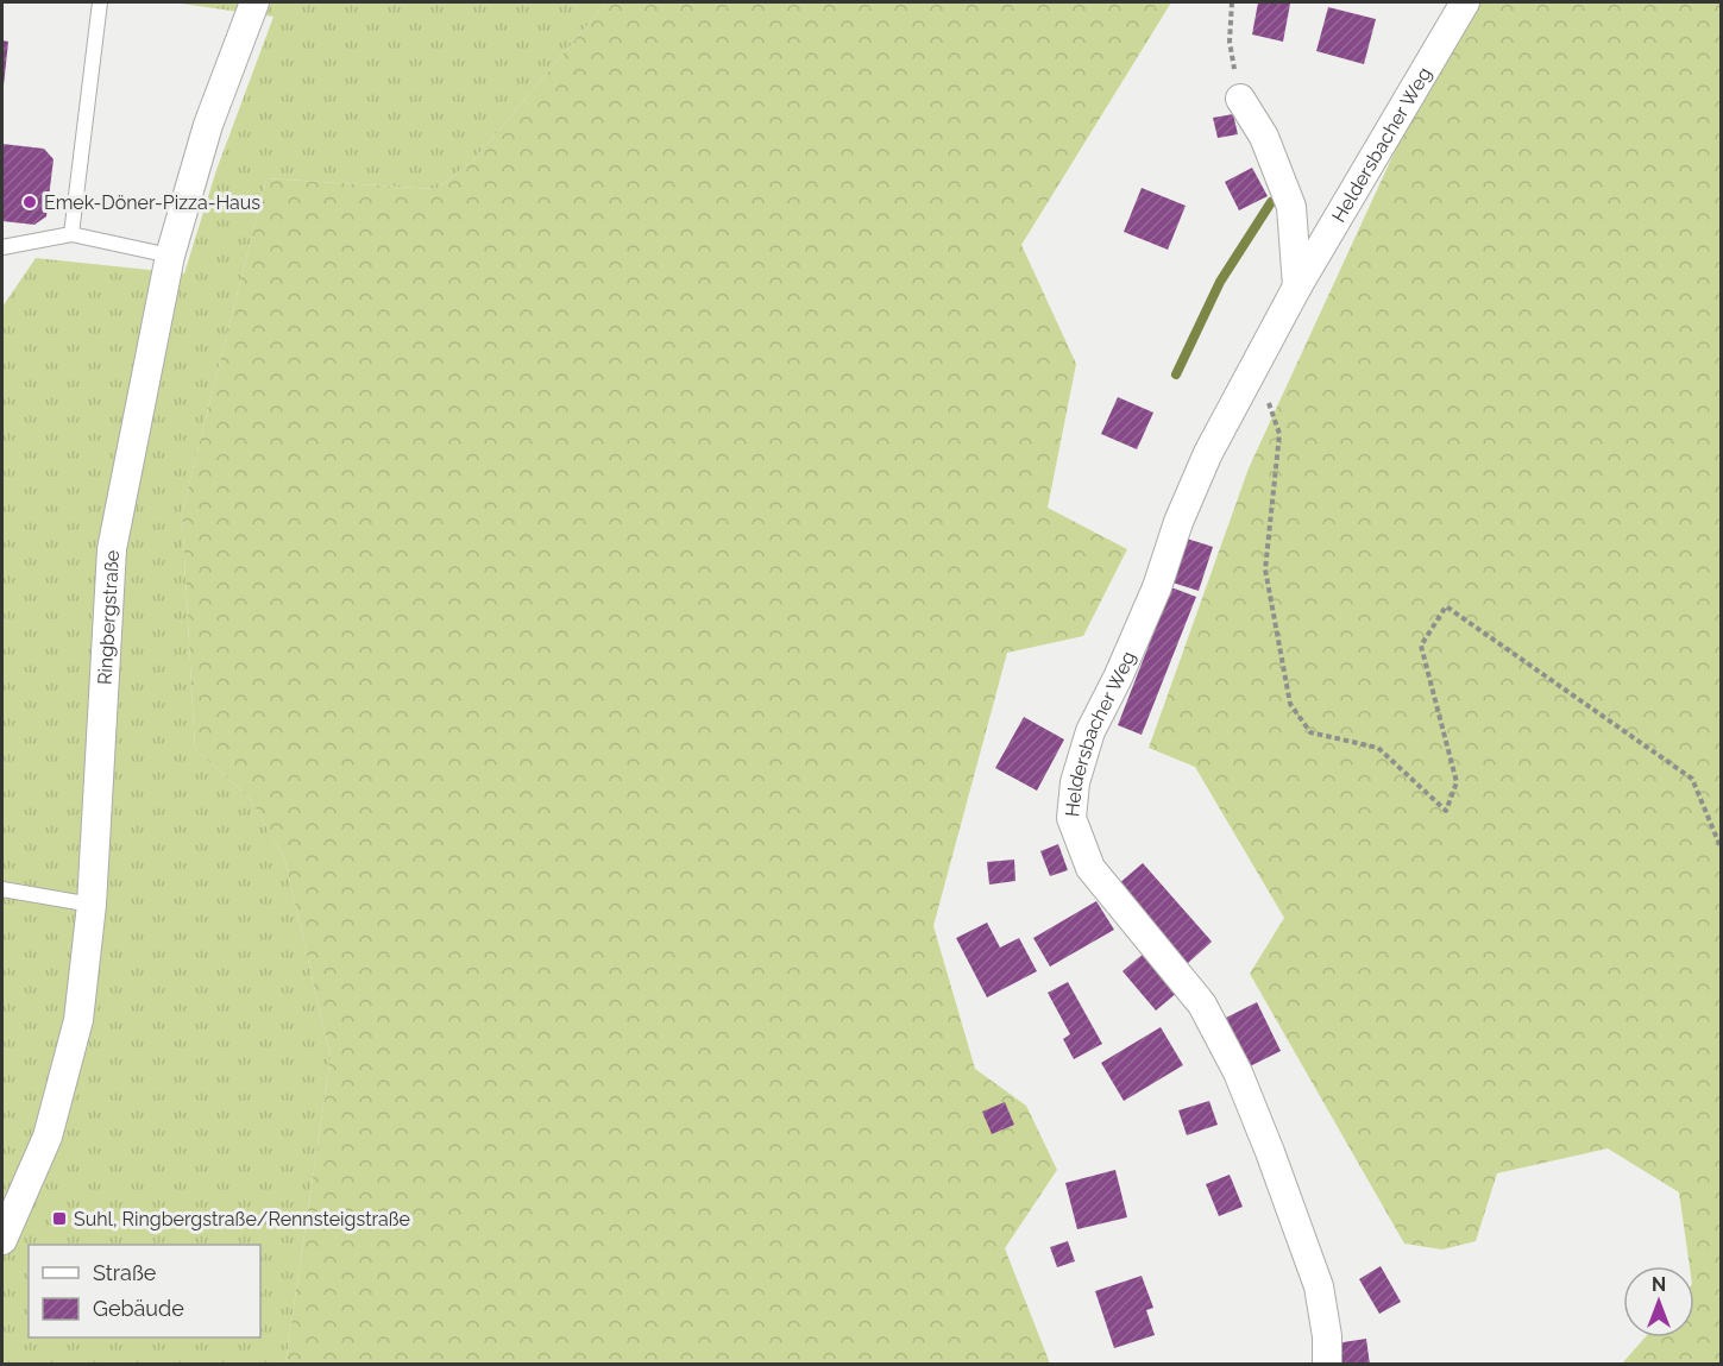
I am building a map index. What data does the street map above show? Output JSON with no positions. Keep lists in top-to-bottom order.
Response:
{
  "streets": {
    "street": ["Heldersbacher Weg", "Ringbergstraße"]
  },
  "places": {
    "other": ["Emek-Döner-Pizza-Haus"],
    "transit": ["Suhl, Ringbergstraße/Rennsteigstraße"]
  },
  "legend": ["Straße", "Gebäude"],
  "north": "top"
}
